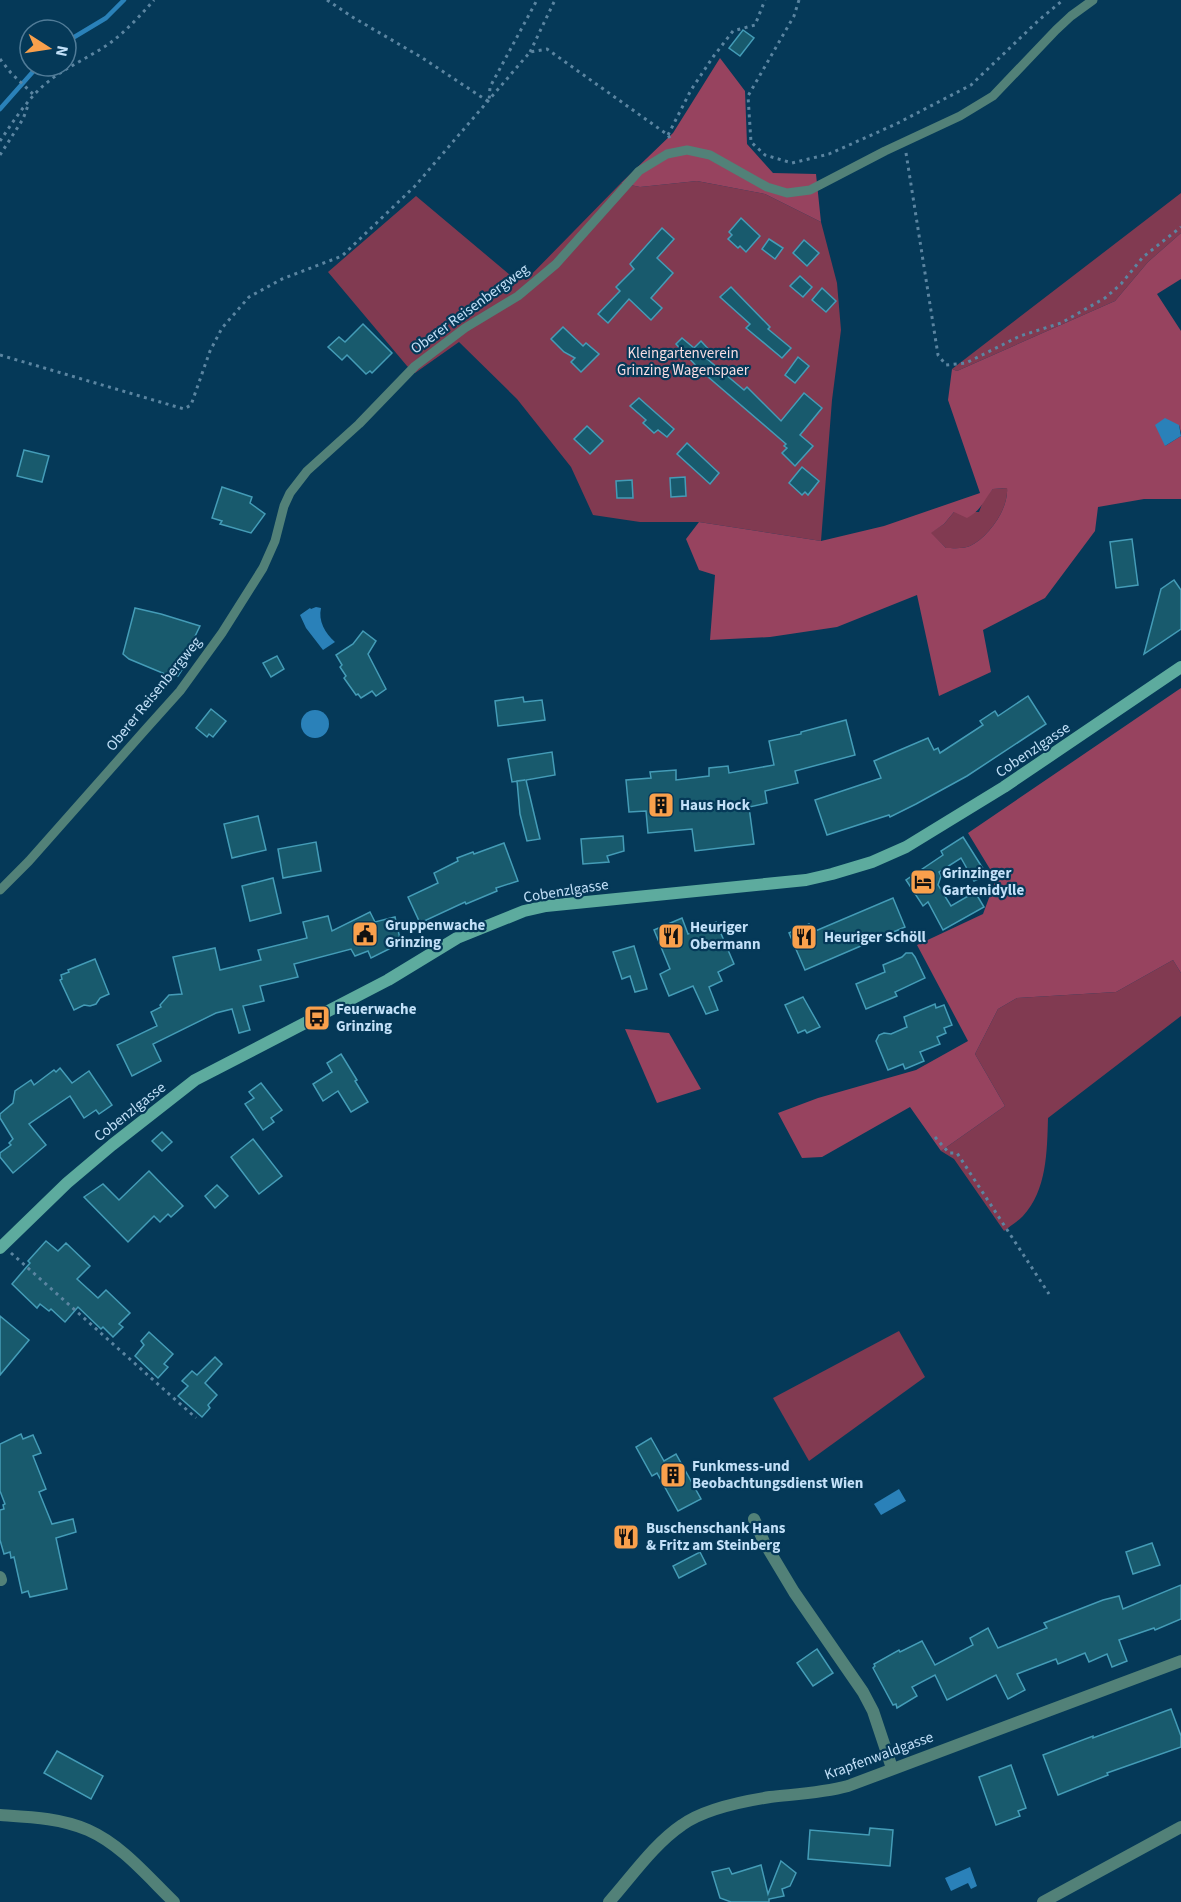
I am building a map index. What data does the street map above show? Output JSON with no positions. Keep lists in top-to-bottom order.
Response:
{
  "streets": {
    "street": ["Cobenzlgasse", "Krapfenwaldgasse"],
    "lane": ["Oberer Reisenbergweg"]
  },
  "parks": ["Kleingartenverein Grinzing Wagenspaer"],
  "places": {
    "building": ["Haus Hock", "Funkmess-und Beobachtungsdienst Wien"],
    "hotel": ["Grinzinger Gartenidylle"],
    "public building": ["Gruppenwache Grinzing"],
    "restaurant": ["Heuriger Obermann", "Heuriger Schöll", "Buschenschank Hans & Fritz am Steinberg"],
    "bus stop": ["Feuerwache Grinzing"]
  },
  "north": "right"
}
